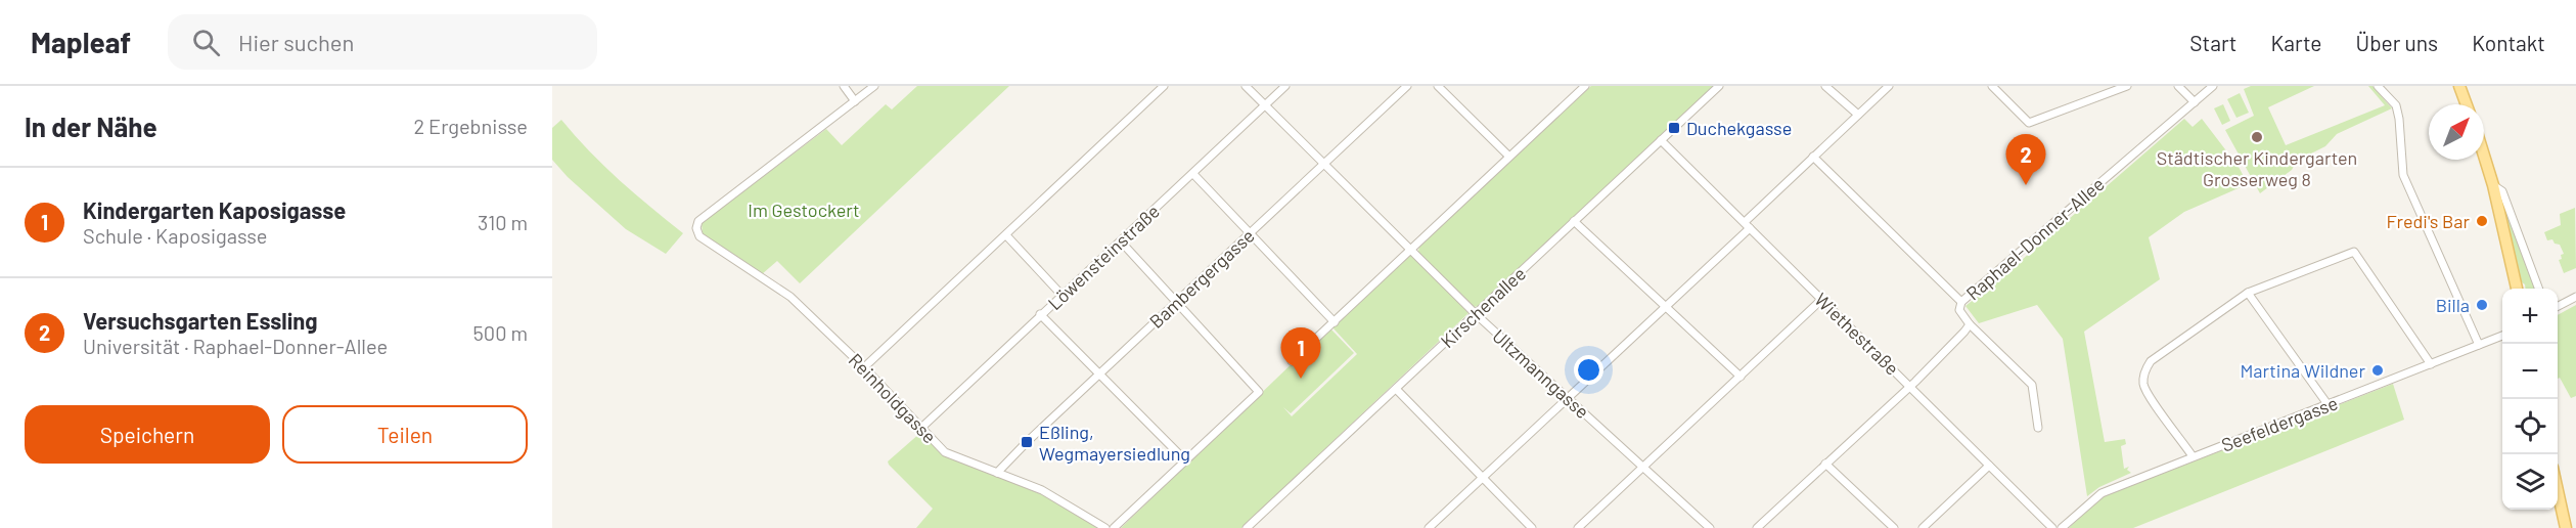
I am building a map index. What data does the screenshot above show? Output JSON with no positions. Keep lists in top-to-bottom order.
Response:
{
  "streets": {
    "street": [
      "Raphael-Donner-Allee",
      "Löwensteinstraße",
      "Bambergergasse",
      "Kirschenallee",
      "Wiethestraße",
      "Ultzmanngasse",
      "Reinholdgasse",
      "Seefeldergasse"
    ]
  },
  "crossings": [
    ["Raphael-Donner-Allee", "Wiethestraße"],
    ["Löwensteinstraße", "Ultzmanngasse"],
    ["Löwensteinstraße", "Reinholdgasse"],
    ["Bambergergasse", "Ultzmanngasse"],
    ["Bambergergasse", "Reinholdgasse"],
    ["Kirschenallee", "Wiethestraße"],
    ["Kirschenallee", "Ultzmanngasse"]
  ],
  "parks": ["Im Gestockert"],
  "places": {
    "transit": ["Duchekgasse", "Eßling, Wegmayersiedlung"],
    "other": [
      "Städtischer Kindergarten Grosserweg 8",
      "Fredi's Bar",
      "Billa",
      "Martina Wildner"
    ]
  },
  "north": "top right",
  "page": {
    "header": "Mapleaf",
    "search": "Hier suchen",
    "nav": [
      "Start",
      "Karte",
      "Über uns",
      "Kontakt"
    ],
    "heading": ["In der Nähe", "2 Ergebnisse"],
    "pins": ["2", "1"],
    "list": [
      {
        "mark": "1",
        "name": "Kindergarten Kaposigasse",
        "note": "Schule · Kaposigasse",
        "value": "310 m"
      },
      {
        "mark": "2",
        "name": "Versuchsgarten Essling",
        "note": "Universität · Raphael-Donner-Allee",
        "value": "500 m"
      }
    ],
    "map_buttons": ["+", "−"],
    "buttons": ["Speichern", "Teilen"]
  }
}
